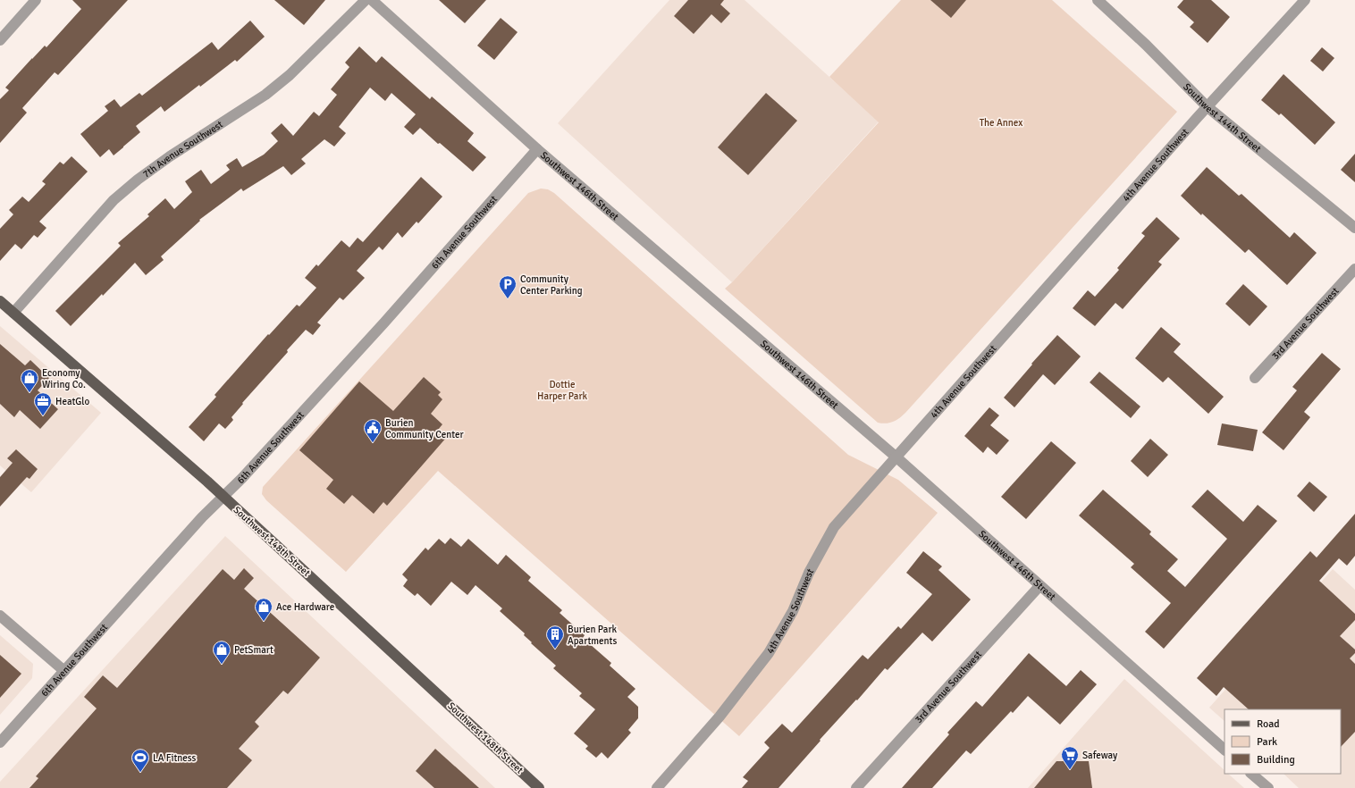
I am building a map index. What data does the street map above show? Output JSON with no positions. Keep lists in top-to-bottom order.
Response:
{
  "streets": {
    "main road": ["Southwest 148th Street"],
    "street": [
      "Southwest 144th Street",
      "7th Avenue Southwest",
      "4th Avenue Southwest",
      "Southwest 146th Street",
      "6th Avenue Southwest",
      "3rd Avenue Southwest"
    ]
  },
  "crossings": [
    ["Southwest 144th Street", "4th Avenue Southwest"],
    ["7th Avenue Southwest", "Southwest 148th Street"],
    ["4th Avenue Southwest", "Southwest 146th Street"],
    ["Southwest 146th Street", "6th Avenue Southwest"],
    ["Southwest 146th Street", "3rd Avenue Southwest"],
    ["6th Avenue Southwest", "Southwest 148th Street"]
  ],
  "parks": ["The Annex", "Dottie Harper Park"],
  "places": {
    "parking": ["Community Center Parking"],
    "shop": ["Economy Wiring Co.", "Ace Hardware", "PetSmart"],
    "office": ["HeatGlo"],
    "public building": ["Burien Community Center"],
    "building": ["Burien Park Apartments"],
    "supermarket": ["Safeway"],
    "sports": ["LA Fitness"]
  },
  "legend": ["Road", "Park", "Building"]
}
